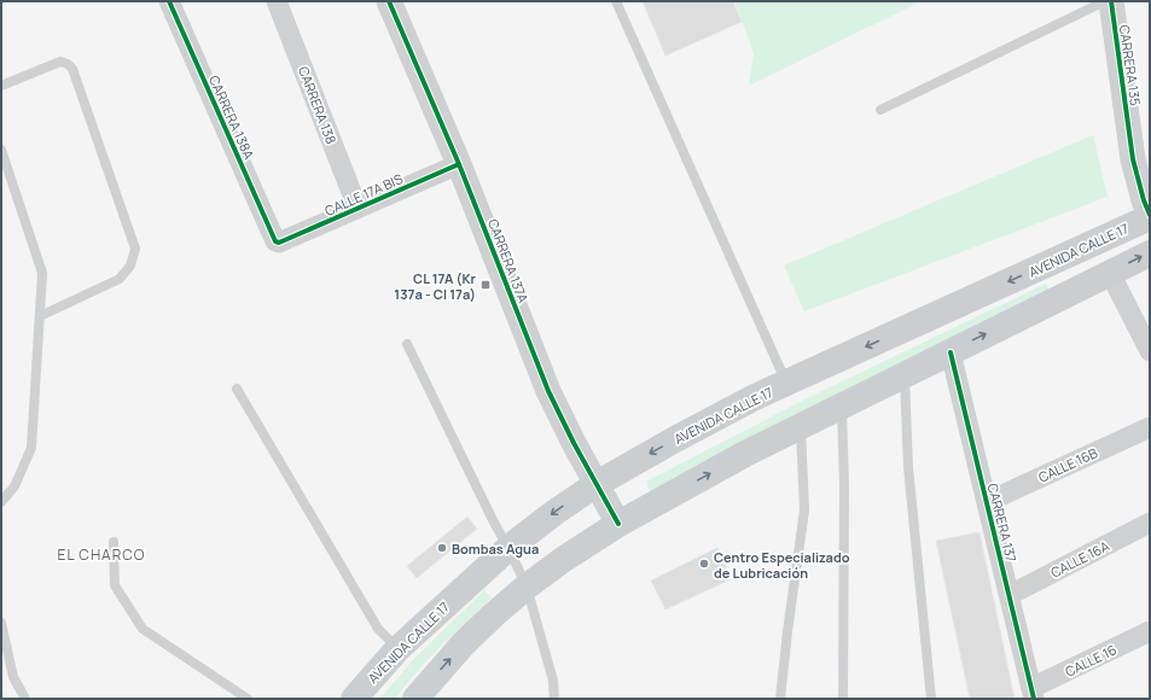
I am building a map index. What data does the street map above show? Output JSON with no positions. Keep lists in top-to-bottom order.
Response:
{
  "streets": {
    "main road": ["AVENIDA CALLE 17"],
    "street": [
      "CARRERA 135",
      "CARRERA 138",
      "CARRERA 138A",
      "CALLE 17A BIS",
      "CARRERA 137A",
      "CALLE 16B",
      "CARRERA 137",
      "CALLE 16A",
      "CALLE 16"
    ]
  },
  "crossings": [
    ["CARRERA 135", "AVENIDA CALLE 17"],
    ["CARRERA 138", "CALLE 17A BIS"],
    ["CARRERA 138A", "CALLE 17A BIS"],
    ["CALLE 17A BIS", "CARRERA 137A"],
    ["AVENIDA CALLE 17", "CARRERA 137A"],
    ["CALLE 16B", "CARRERA 137"],
    ["CARRERA 137", "CALLE 16A"],
    ["CARRERA 137", "CALLE 16"]
  ],
  "districts": ["EL CHARCO"],
  "places": {
    "transit": ["CL 17A (Kr 137a - Cl 17a)"],
    "other": ["Bombas Agua", "Centro Especializado de Lubricación"]
  }
}
